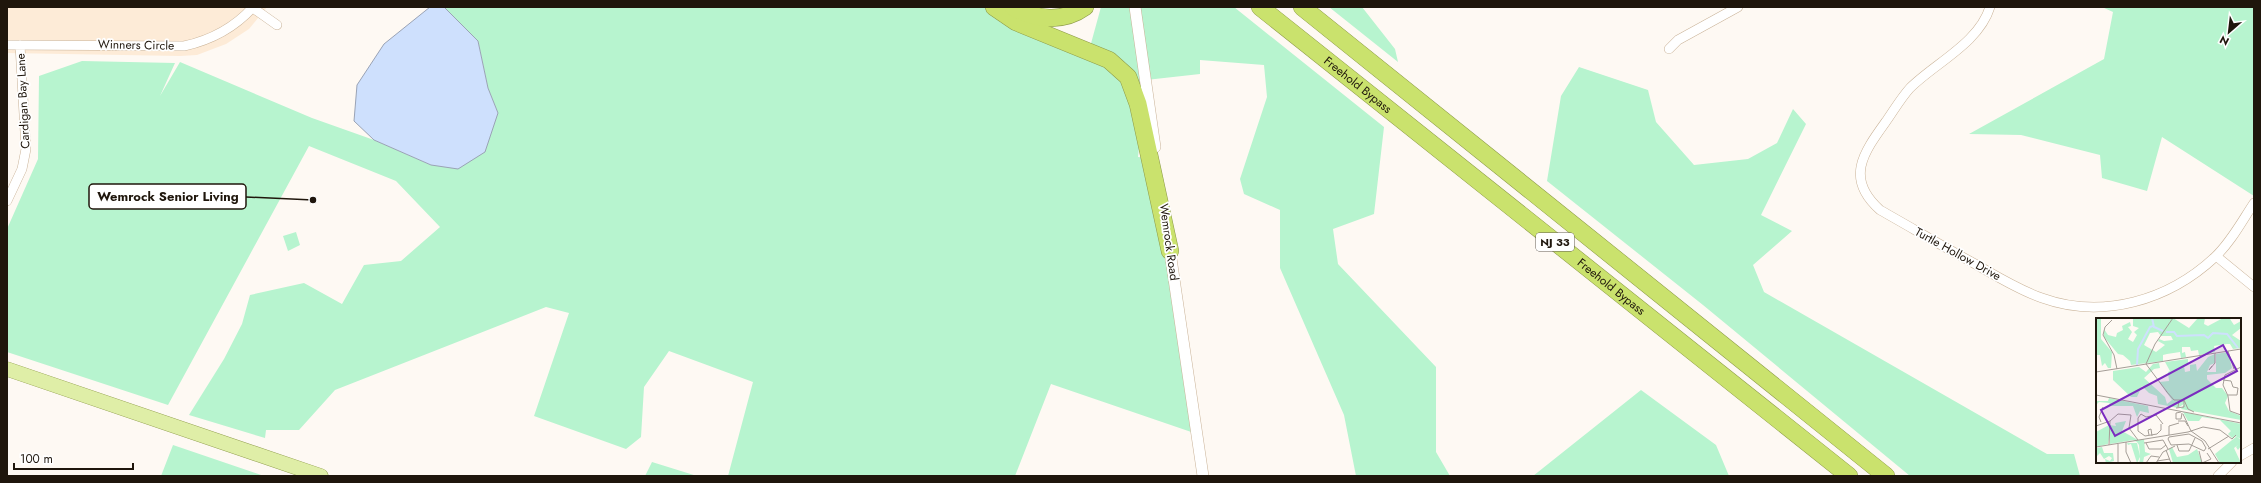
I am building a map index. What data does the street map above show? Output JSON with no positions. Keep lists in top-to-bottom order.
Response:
{
  "streets": {
    "highway": ["Freehold Bypass", "NJ 33"],
    "street": [
      "Winners Circle",
      "Cardigan Bay Lane",
      "Wemrock Road",
      "Turtle Hollow Drive"
    ]
  },
  "crossings": [
    ["Winners Circle", "Cardigan Bay Lane"]
  ],
  "places": ["Wemrock Senior Living"],
  "scale_bar": "100 m",
  "north": "bottom left"
}
